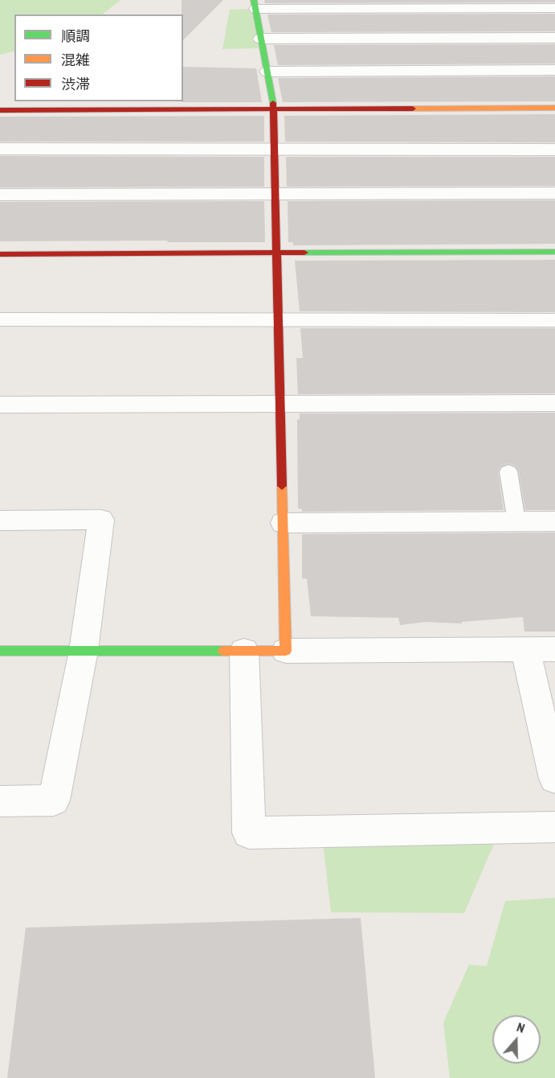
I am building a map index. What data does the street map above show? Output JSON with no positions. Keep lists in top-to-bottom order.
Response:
{
  "legend": ["順調", "混雑", "渋滞"],
  "north": "top"
}
